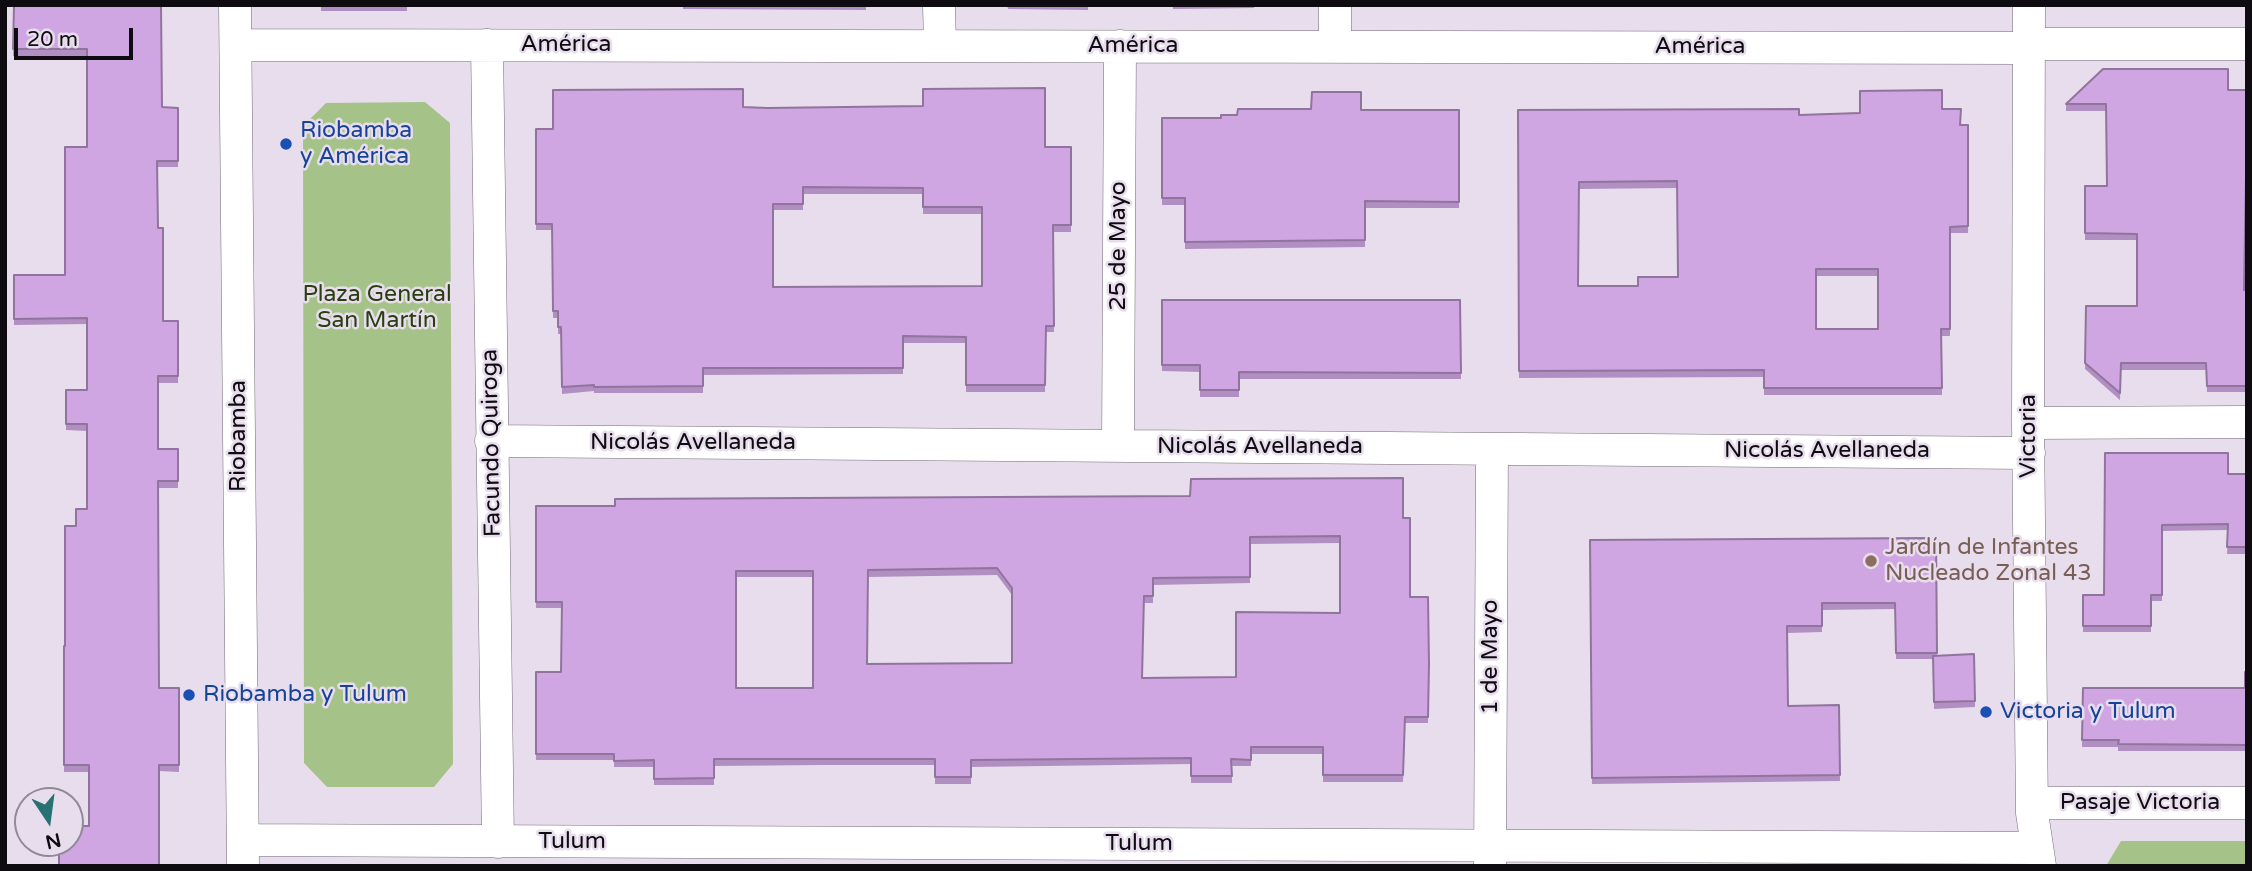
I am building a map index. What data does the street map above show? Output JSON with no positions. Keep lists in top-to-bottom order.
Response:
{
  "streets": {
    "street": [
      "América",
      "25 de Mayo",
      "Riobamba",
      "Victoria",
      "Facundo Quiroga",
      "Nicolás Avellaneda",
      "1 de Mayo",
      "Pasaje Victoria",
      "Tulum"
    ]
  },
  "crossings": [
    ["América", "25 de Mayo"],
    ["América", "Riobamba"],
    ["América", "Victoria"],
    ["América", "Facundo Quiroga"],
    ["25 de Mayo", "Nicolás Avellaneda"],
    ["Riobamba", "Tulum"],
    ["Victoria", "Nicolás Avellaneda"],
    ["Victoria", "Pasaje Victoria"],
    ["Victoria", "Tulum"],
    ["Facundo Quiroga", "Nicolás Avellaneda"],
    ["Facundo Quiroga", "Tulum"],
    ["Nicolás Avellaneda", "1 de Mayo"],
    ["1 de Mayo", "Tulum"]
  ],
  "parks": ["Plaza General San Martín"],
  "places": [
    "Riobamba y América",
    "Jardín de Infantes Nucleado Zonal 43",
    "Riobamba y Tulum",
    "Victoria y Tulum"
  ],
  "scale_bar": "20 m",
  "north": "bottom"
}
